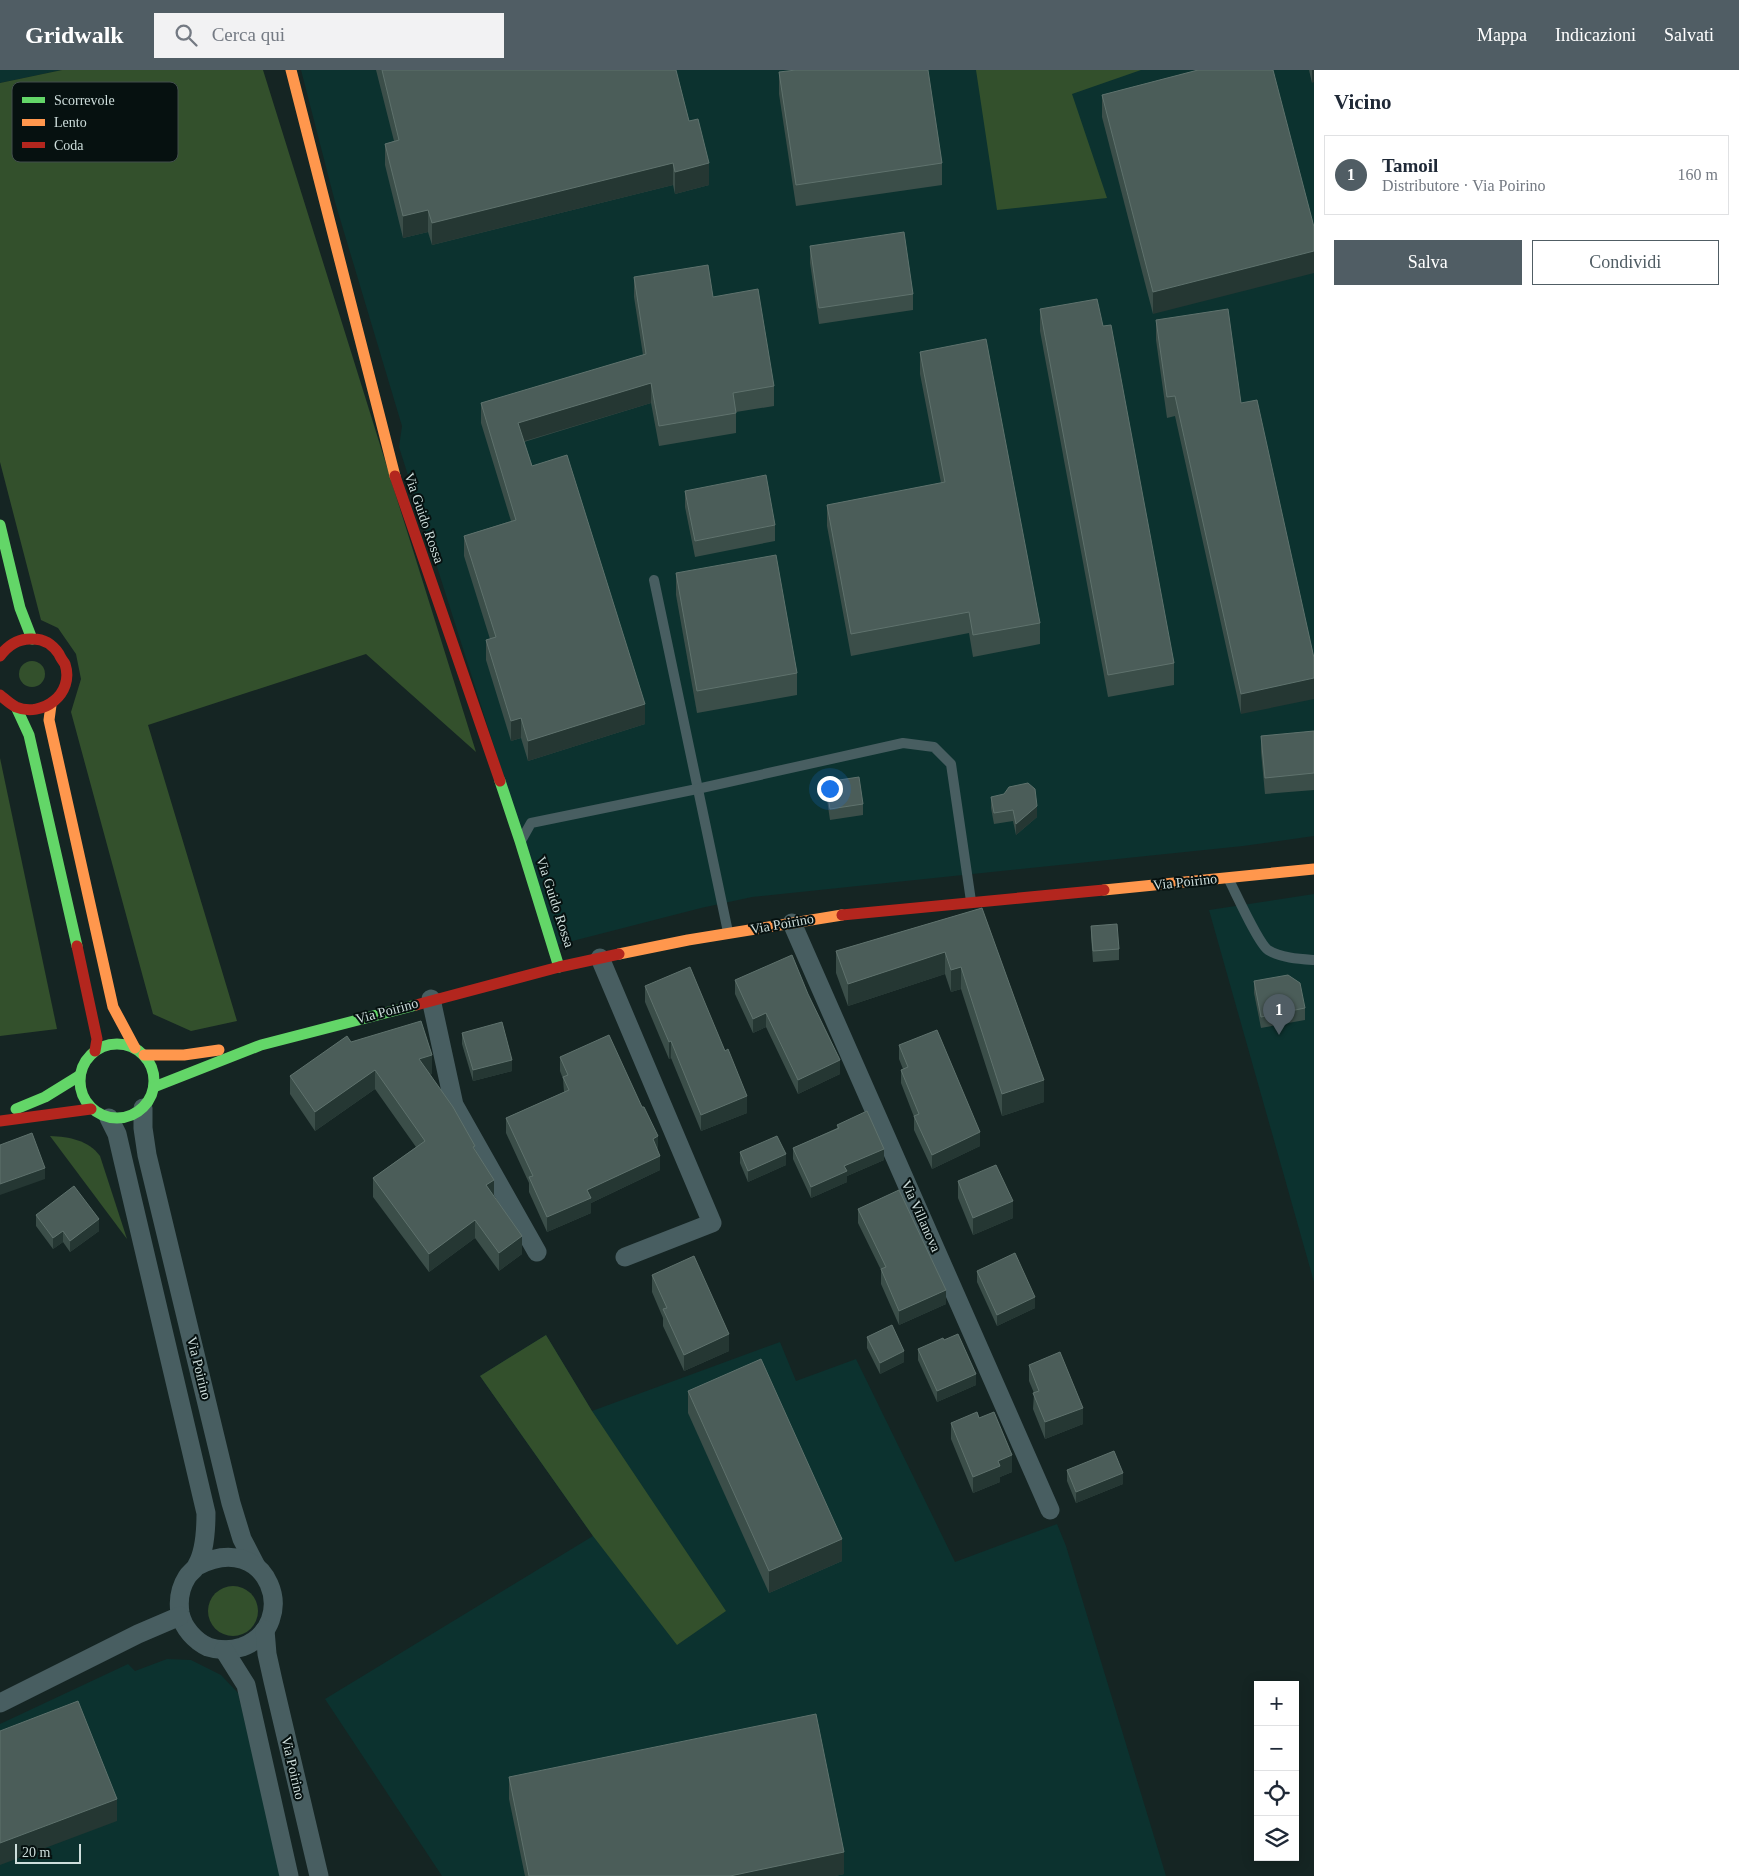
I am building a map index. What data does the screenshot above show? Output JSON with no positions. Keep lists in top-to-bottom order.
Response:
{
  "streets": {
    "street": ["Via Guido Rossa", "Via Poirino", "Via Villanova"]
  },
  "crossings": [
    ["Via Guido Rossa", "Via Poirino"],
    ["Via Poirino", "Via Villanova"]
  ],
  "legend": ["Scorrevole", "Lento", "Coda"],
  "scale_bar": "20 m",
  "page": {
    "header": "Gridwalk",
    "search": "Cerca qui",
    "nav": ["Mappa", "Indicazioni", "Salvati"],
    "heading": "Vicino",
    "list": [
      {
        "mark": "1",
        "name": "Tamoil",
        "note": "Distributore · Via Poirino",
        "value": "160 m"
      }
    ],
    "buttons": ["Salva", "Condividi"],
    "pins": "1",
    "map_buttons": ["+", "−"],
    "scale": "20 m"
  }
}
